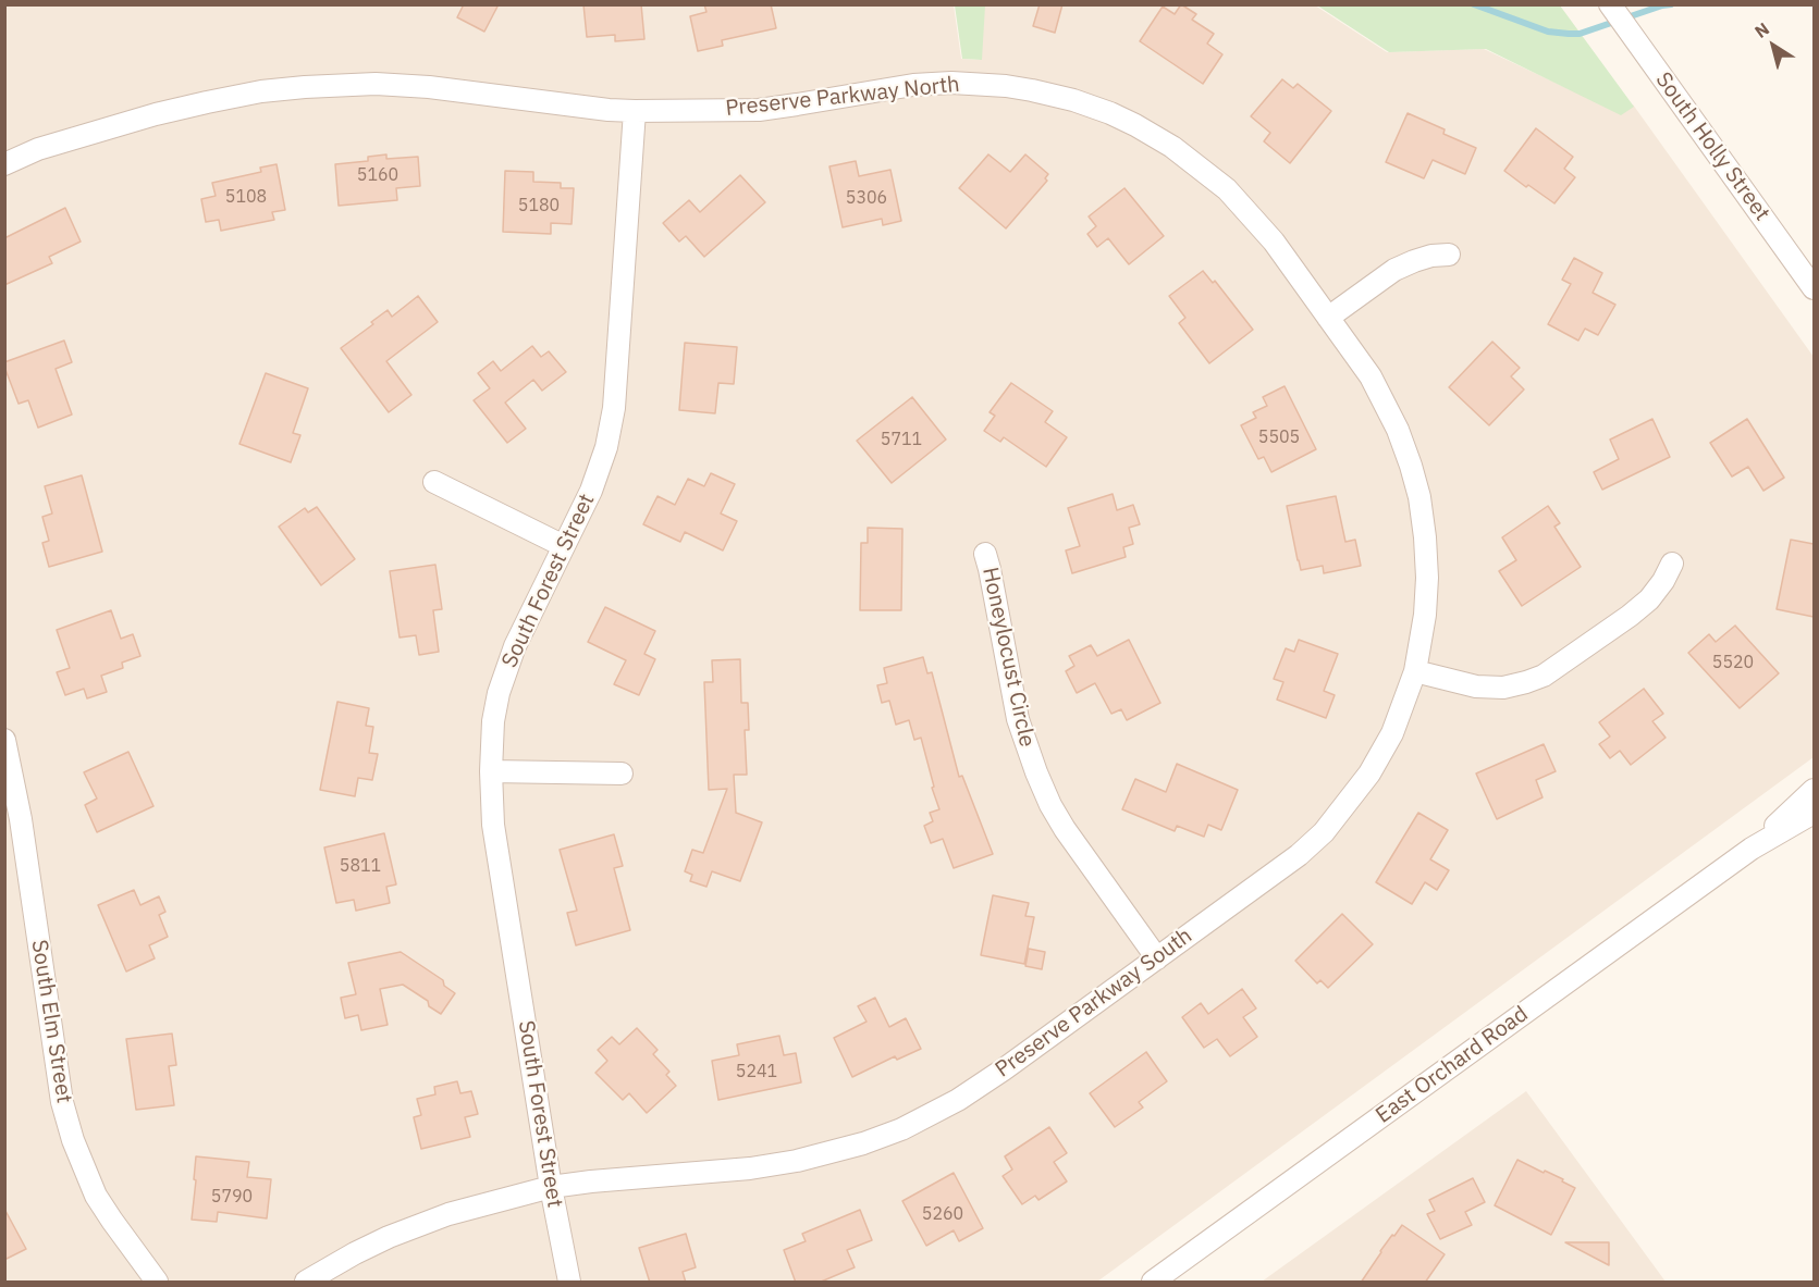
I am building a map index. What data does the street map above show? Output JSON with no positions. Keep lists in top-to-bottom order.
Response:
{
  "streets": {
    "street": [
      "Preserve Parkway North",
      "South Holly Street",
      "South Forest Street",
      "Honeylocust Circle",
      "Preserve Parkway South",
      "South Elm Street",
      "East Orchard Road"
    ]
  },
  "crossings": [
    ["Preserve Parkway North", "South Forest Street"],
    ["Preserve Parkway North", "Preserve Parkway South"],
    ["South Forest Street", "Preserve Parkway South"],
    ["Honeylocust Circle", "Preserve Parkway South"]
  ],
  "house_numbers": [
    "5160",
    "5108",
    "5306",
    "5180",
    "5505",
    "5711",
    "5520",
    "5811",
    "5241",
    "5790",
    "5260"
  ],
  "north": "top left"
}
